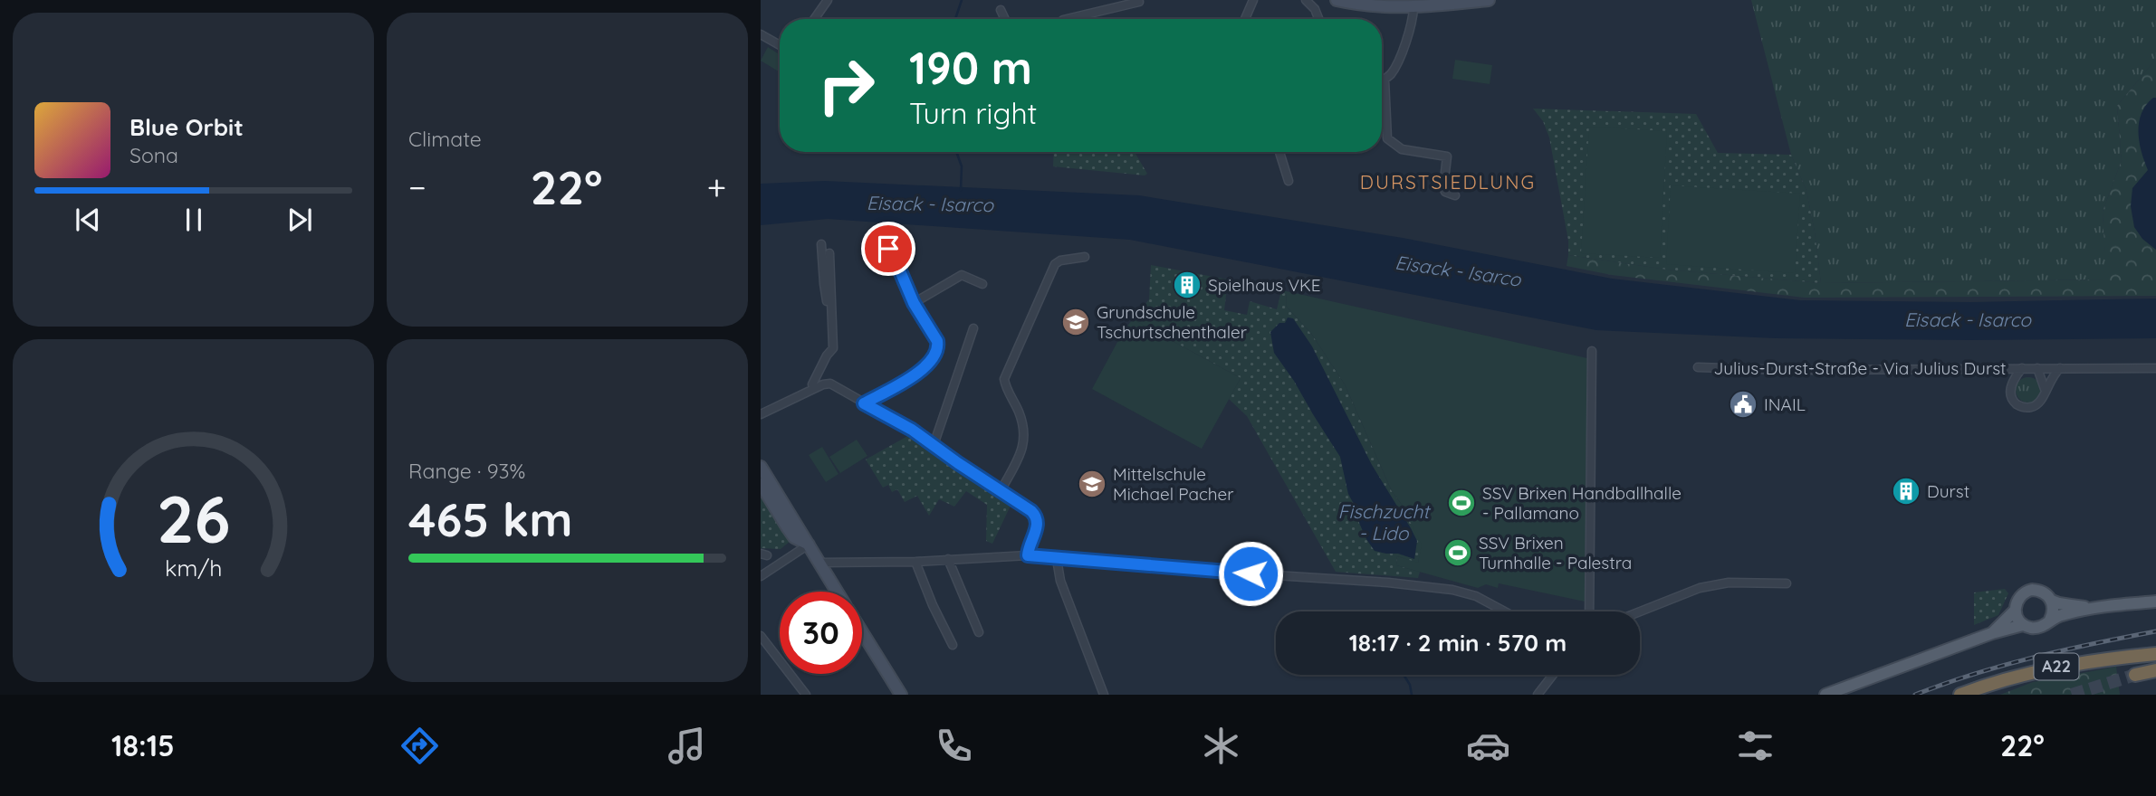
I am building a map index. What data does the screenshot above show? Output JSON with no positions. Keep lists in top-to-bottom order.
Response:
{
  "streets": {
    "highway": ["A22"],
    "street": ["Julius-Durst-Straße - Via Julius Durst"]
  },
  "districts": ["DURSTSIEDLUNG"],
  "water": ["Eisack - Isarco", "Fischzucht - Lido"],
  "places": {
    "building": ["Spielhaus VKE", "Durst"],
    "school or university": ["Grundschule Tschurtschenthaler", "Mittelschule Michael Pacher"],
    "public building": ["INAIL"],
    "sports": ["SSV Brixen Handballhalle - Pallamano", "SSV Brixen Turnhalle - Palestra"]
  },
  "page": {
    "tile": [
      "Climate",
      ["Range · 93%", "465 km"]
    ],
    "turn": ["190 m", "Turn right"],
    "song": ["Blue Orbit", "Sona"],
    "heat": ["−", "22°", "+"],
    "limit": "30",
    "trip": "18:17 · 2 min · 570 m",
    "tabs": ["18:15", "22°"],
    "gauge": ["26", "km/h"]
  }
}
